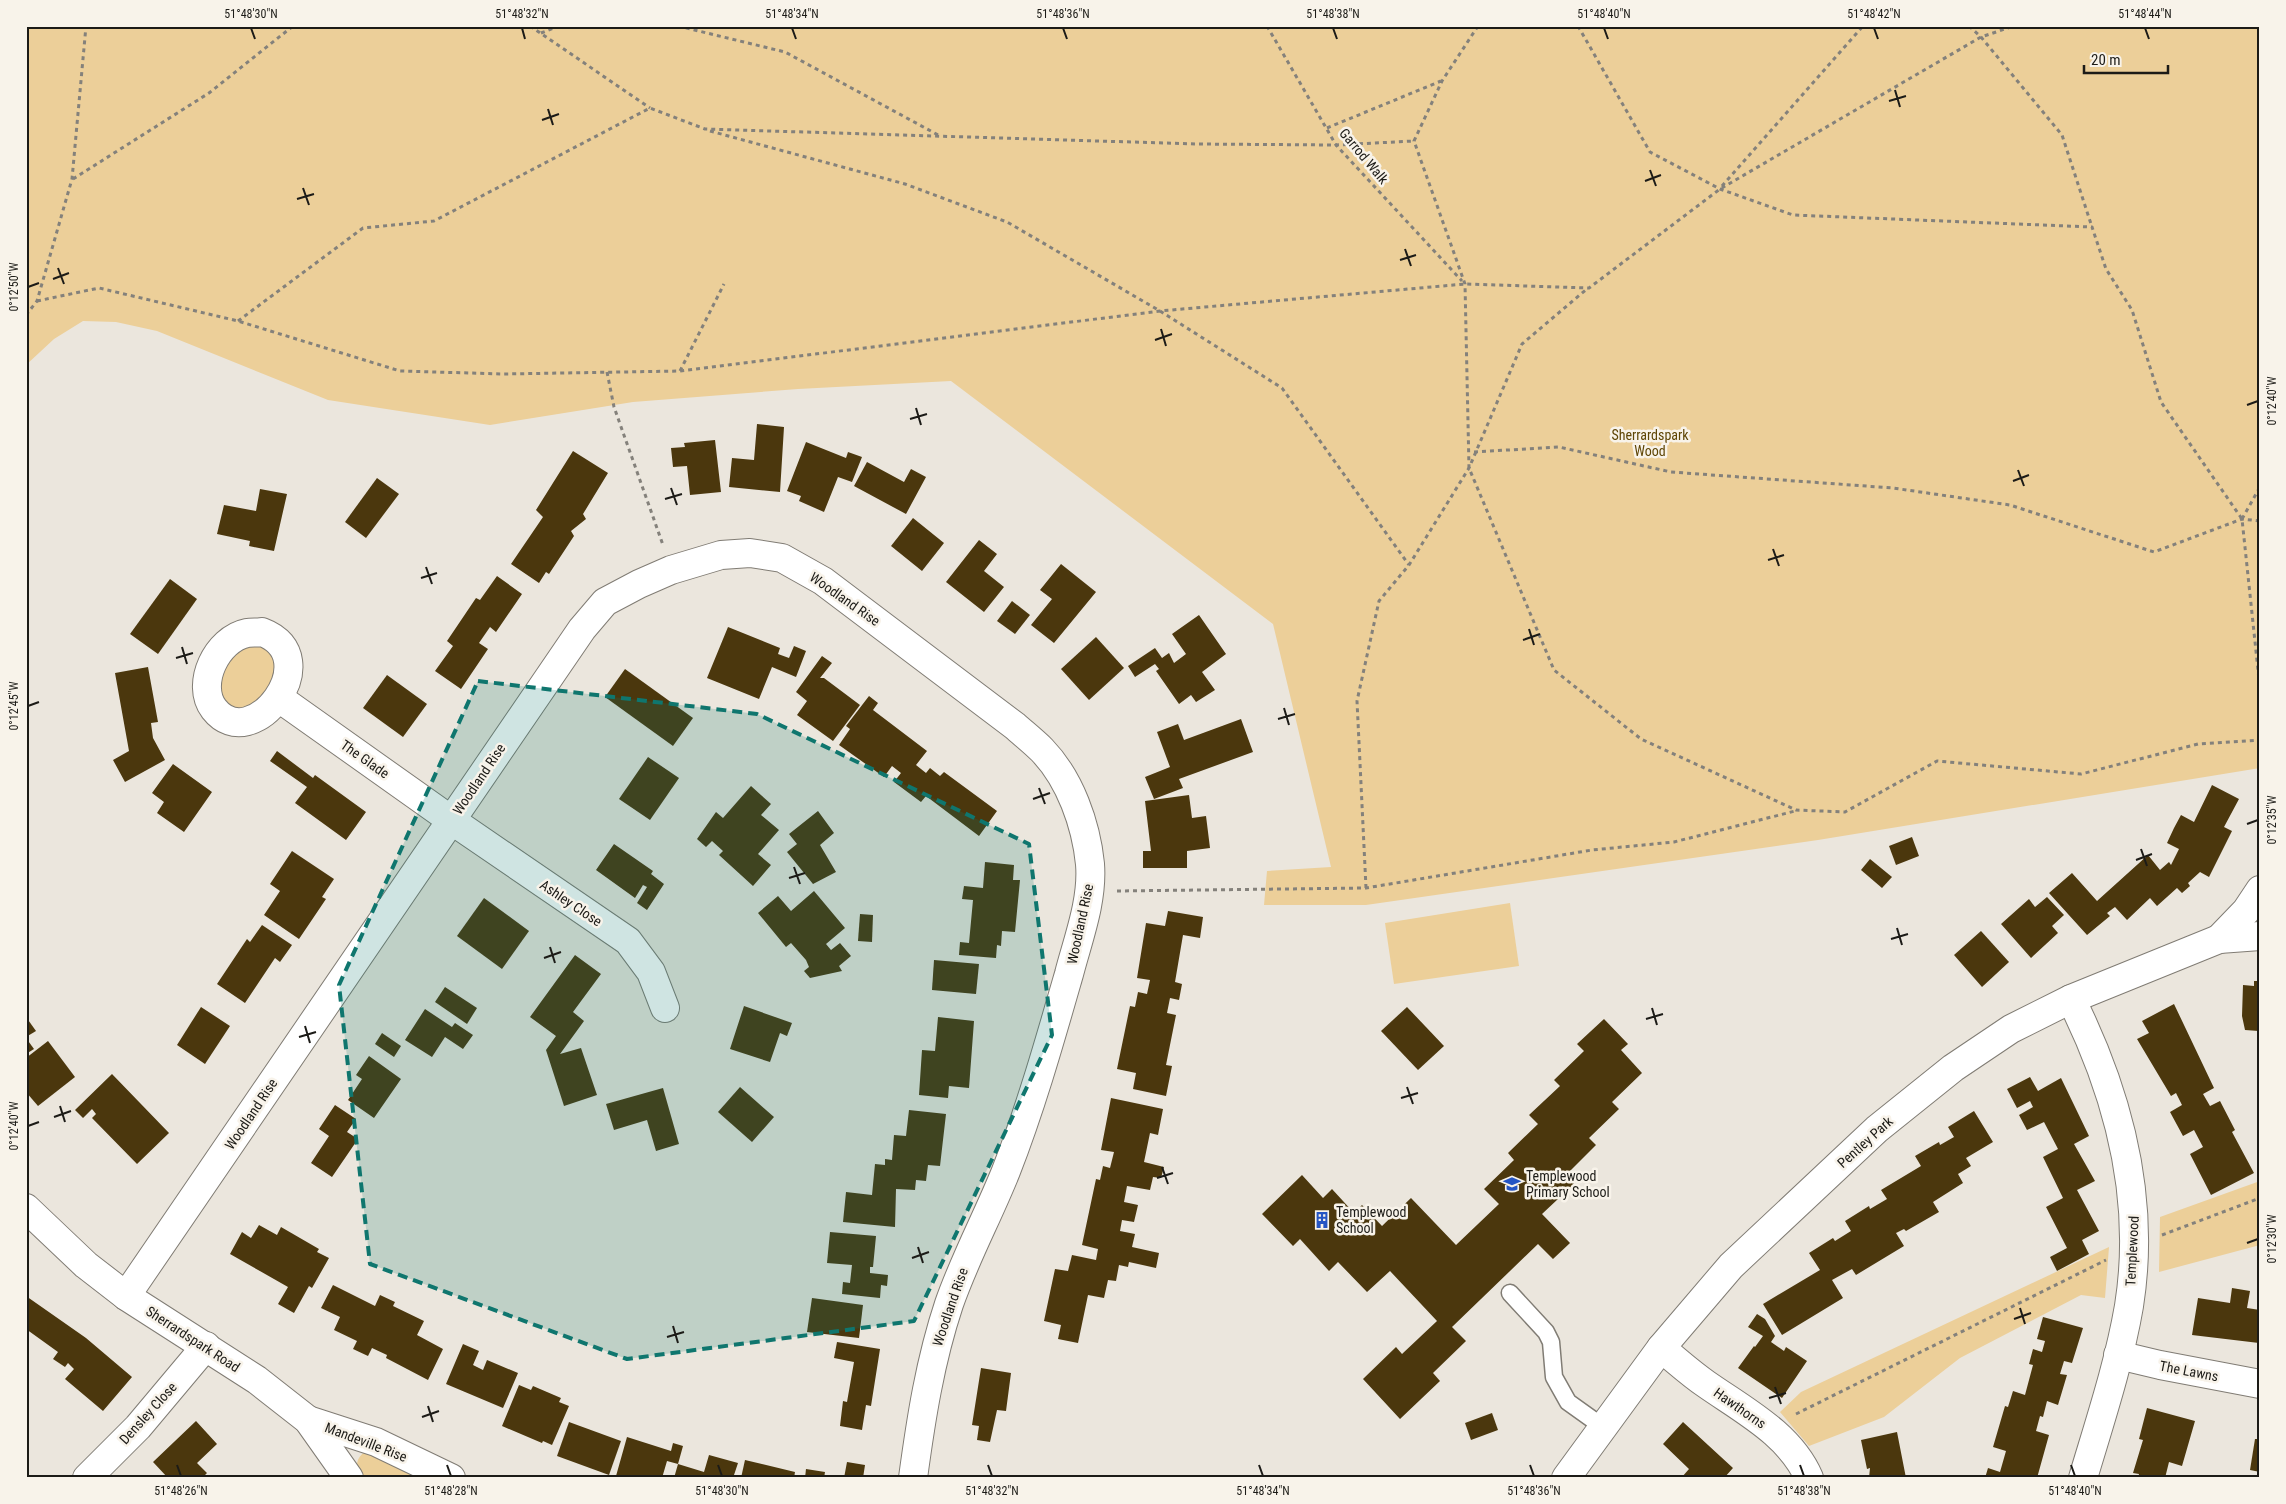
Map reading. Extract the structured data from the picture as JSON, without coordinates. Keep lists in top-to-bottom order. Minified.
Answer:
{"streets":{"street":["Woodland Rise","The Glade","Ashley Close","Pentley Park","Templewood","Sherrardspark Road","The Lawns","Hawthorns","Densley Close","Mandeville Rise"],"path":["Garrod Walk"]},"crossings":[["Woodland Rise","The Glade"],["Woodland Rise","Ashley Close"],["Woodland Rise","Sherrardspark Road"],["The Glade","Ashley Close"],["Pentley Park","Templewood"],["Pentley Park","Hawthorns"],["Templewood","The Lawns"],["Sherrardspark Road","Densley Close"],["Sherrardspark Road","Mandeville Rise"]],"parks":["Sherrardspark Wood"],"places":{"school or university":["Templewood Primary School"],"building":["Templewood School"]},"scale_bar":"20 m","coordinates":["51°48'30\"N","51°48'32\"N","51°48'34\"N","51°48'36\"N","51°48'38\"N","51°48'40\"N","51°48'42\"N","51°48'44\"N","0°12'50\"W","0°12'40\"W","0°12'45\"W","0°12'35\"W","0°12'30\"W","51°48'26\"N","51°48'28\"N"]}
